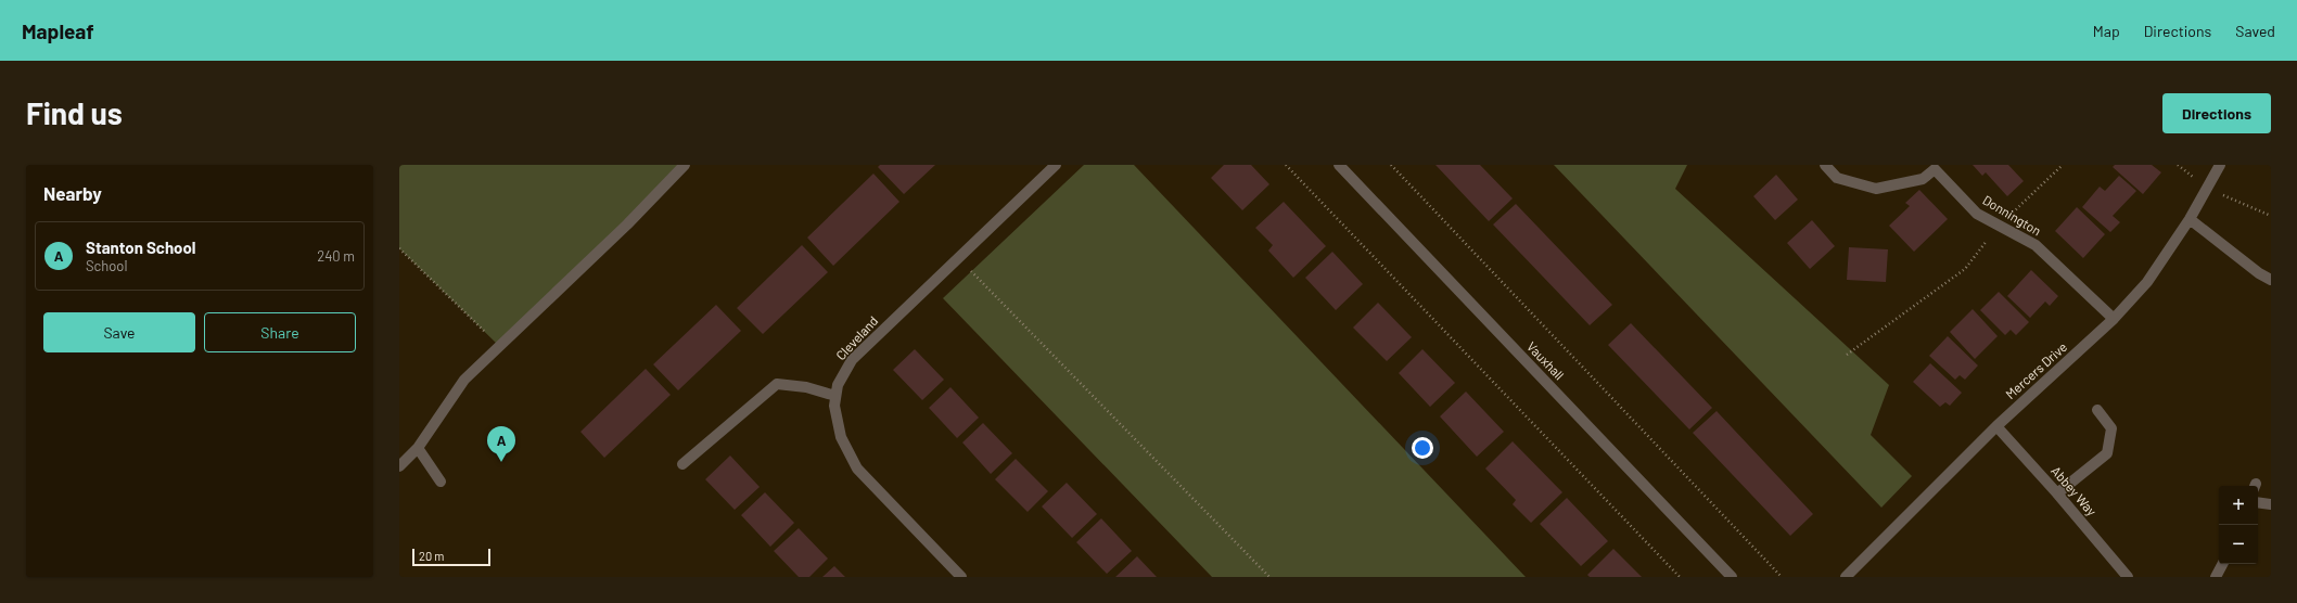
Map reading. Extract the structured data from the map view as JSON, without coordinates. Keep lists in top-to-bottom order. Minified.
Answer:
{"streets":{"street":["Donnington","Cleveland","Vauxhall","Mercers Drive","Abbey Way"]},"crossings":[["Donnington","Mercers Drive"],["Mercers Drive","Abbey Way"]],"scale_bar":"20 m","page":{"header":"Mapleaf","nav":["Map","Directions","Saved"],"buttons":["Directions",["Save","Share"]],"title":"Find us","heading":"Nearby","list":[{"mark":"A","name":"Stanton School","note":"School","value":"240 m"}],"pins":"A","map_buttons":["+","−"],"scale":"20 m"}}
